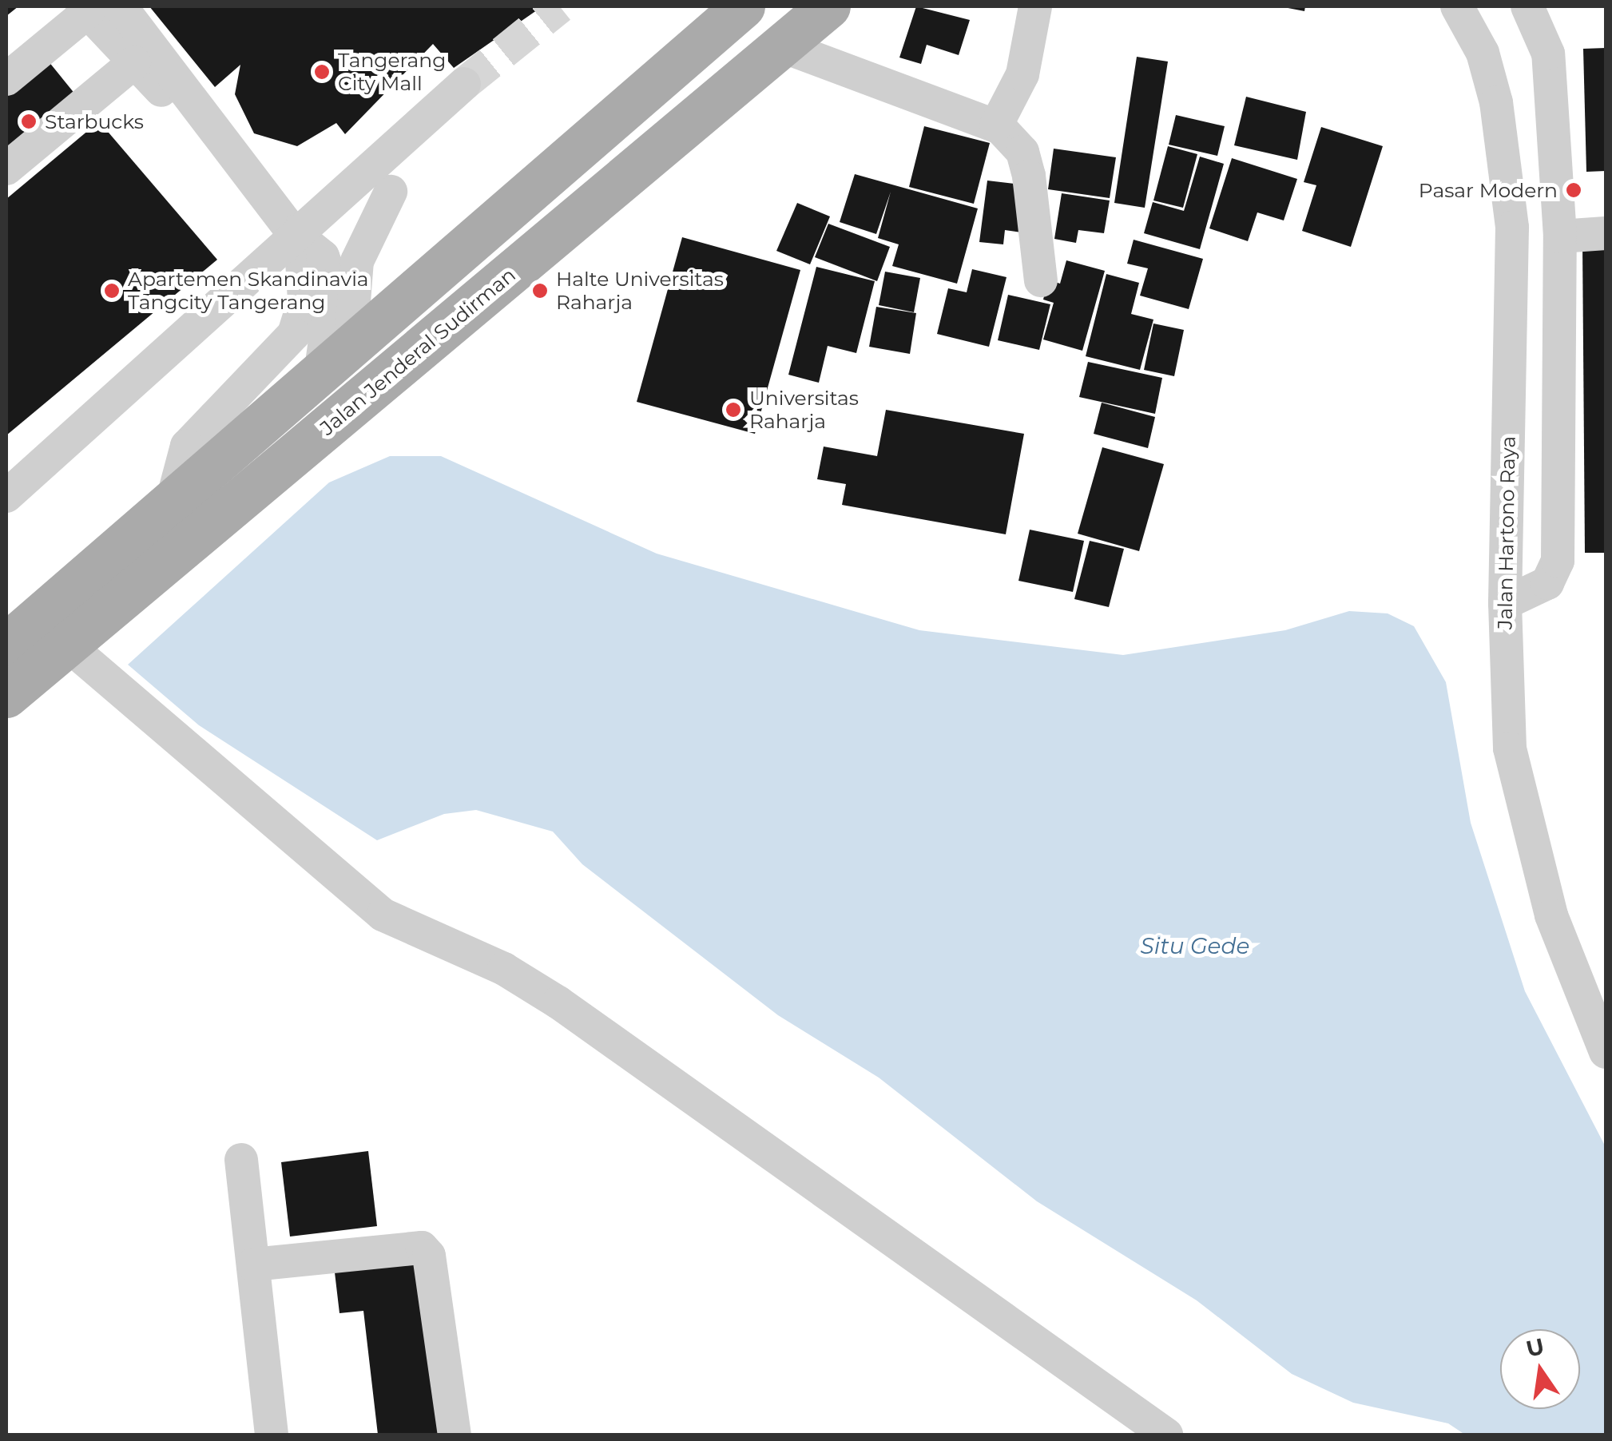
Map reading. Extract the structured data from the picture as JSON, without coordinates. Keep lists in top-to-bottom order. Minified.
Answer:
{"streets":{"main road":["Jalan Jenderal Sudirman"],"street":["Jalan Hartono Raya"]},"water":["Situ Gede"],"places":["Tangerang City Mall","Starbucks","Pasar Modern","Apartemen Skandinavia Tangcity Tangerang","Halte Universitas Raharja","Universitas Raharja"],"north":"top"}
